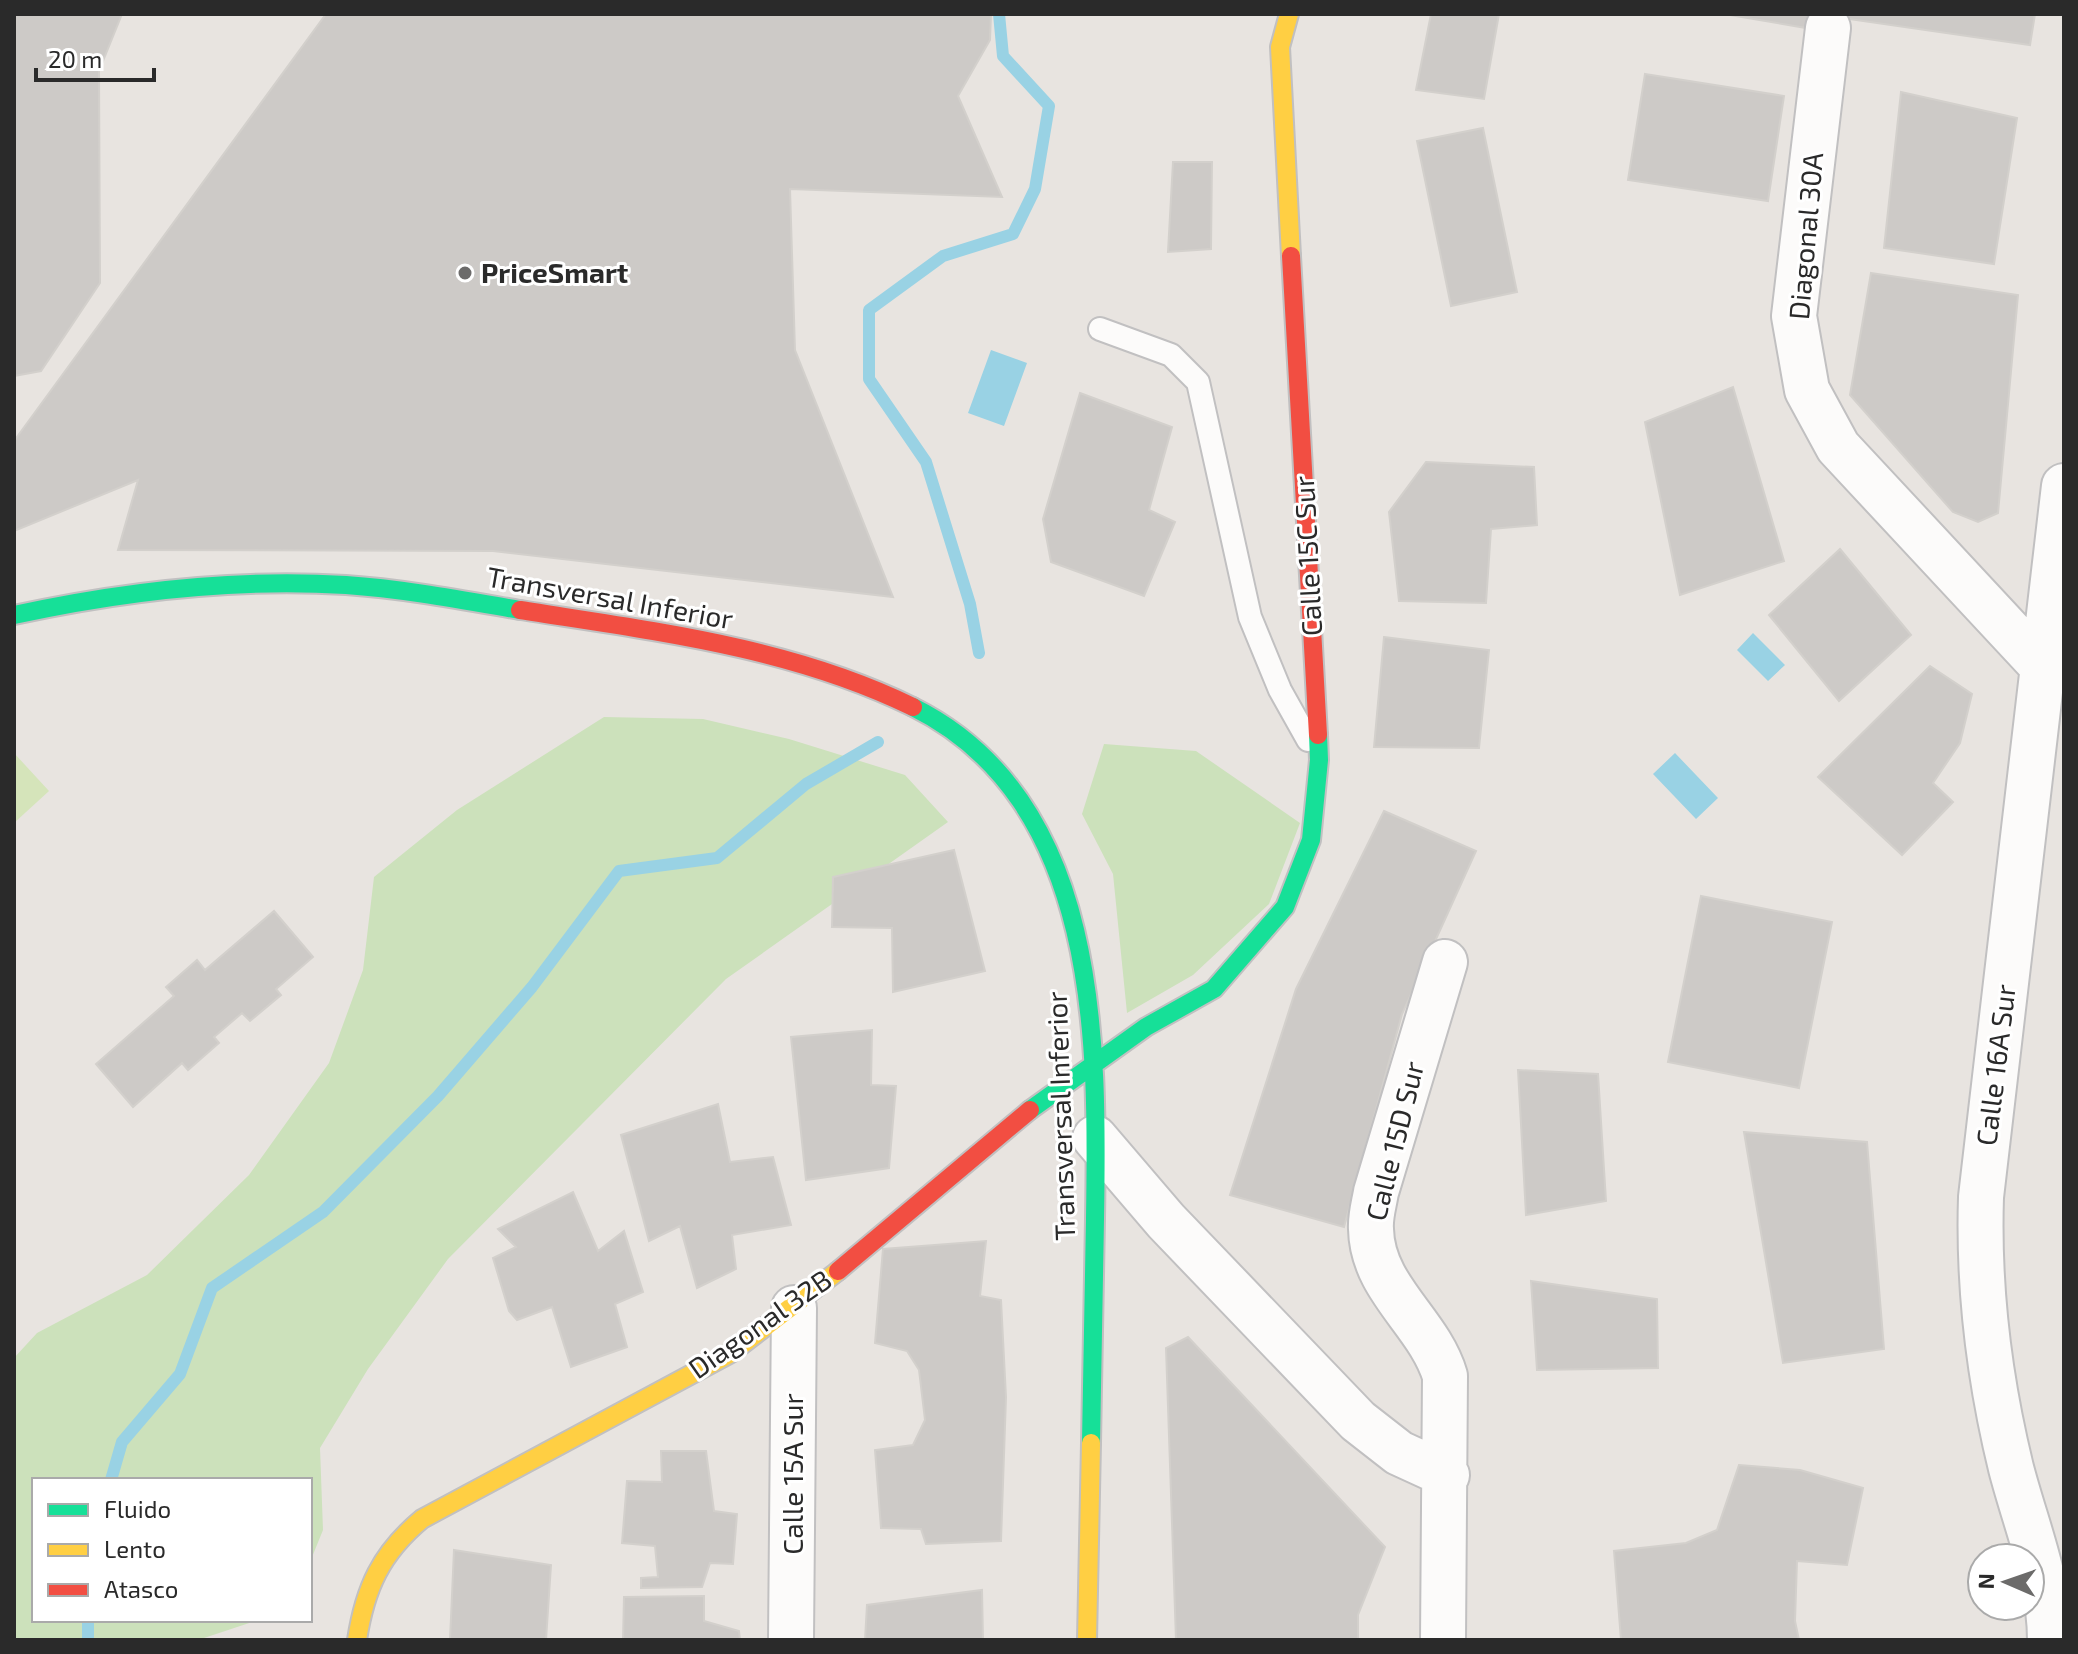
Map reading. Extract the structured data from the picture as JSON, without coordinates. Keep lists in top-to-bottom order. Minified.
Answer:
{"streets":{"street":["Diagonal 30A","Calle 15C Sur","Transversal Inferior","Calle 16A Sur","Calle 15D Sur","Diagonal 32B","Calle 15A Sur"]},"crossings":[["Diagonal 30A","Calle 16A Sur"],["Calle 15C Sur","Transversal Inferior"],["Calle 15C Sur","Diagonal 32B"],["Transversal Inferior","Diagonal 32B"],["Diagonal 32B","Calle 15A Sur"]],"places":["PriceSmart"],"legend":["Fluido","Lento","Atasco"],"scale_bar":"20 m","north":"left"}
